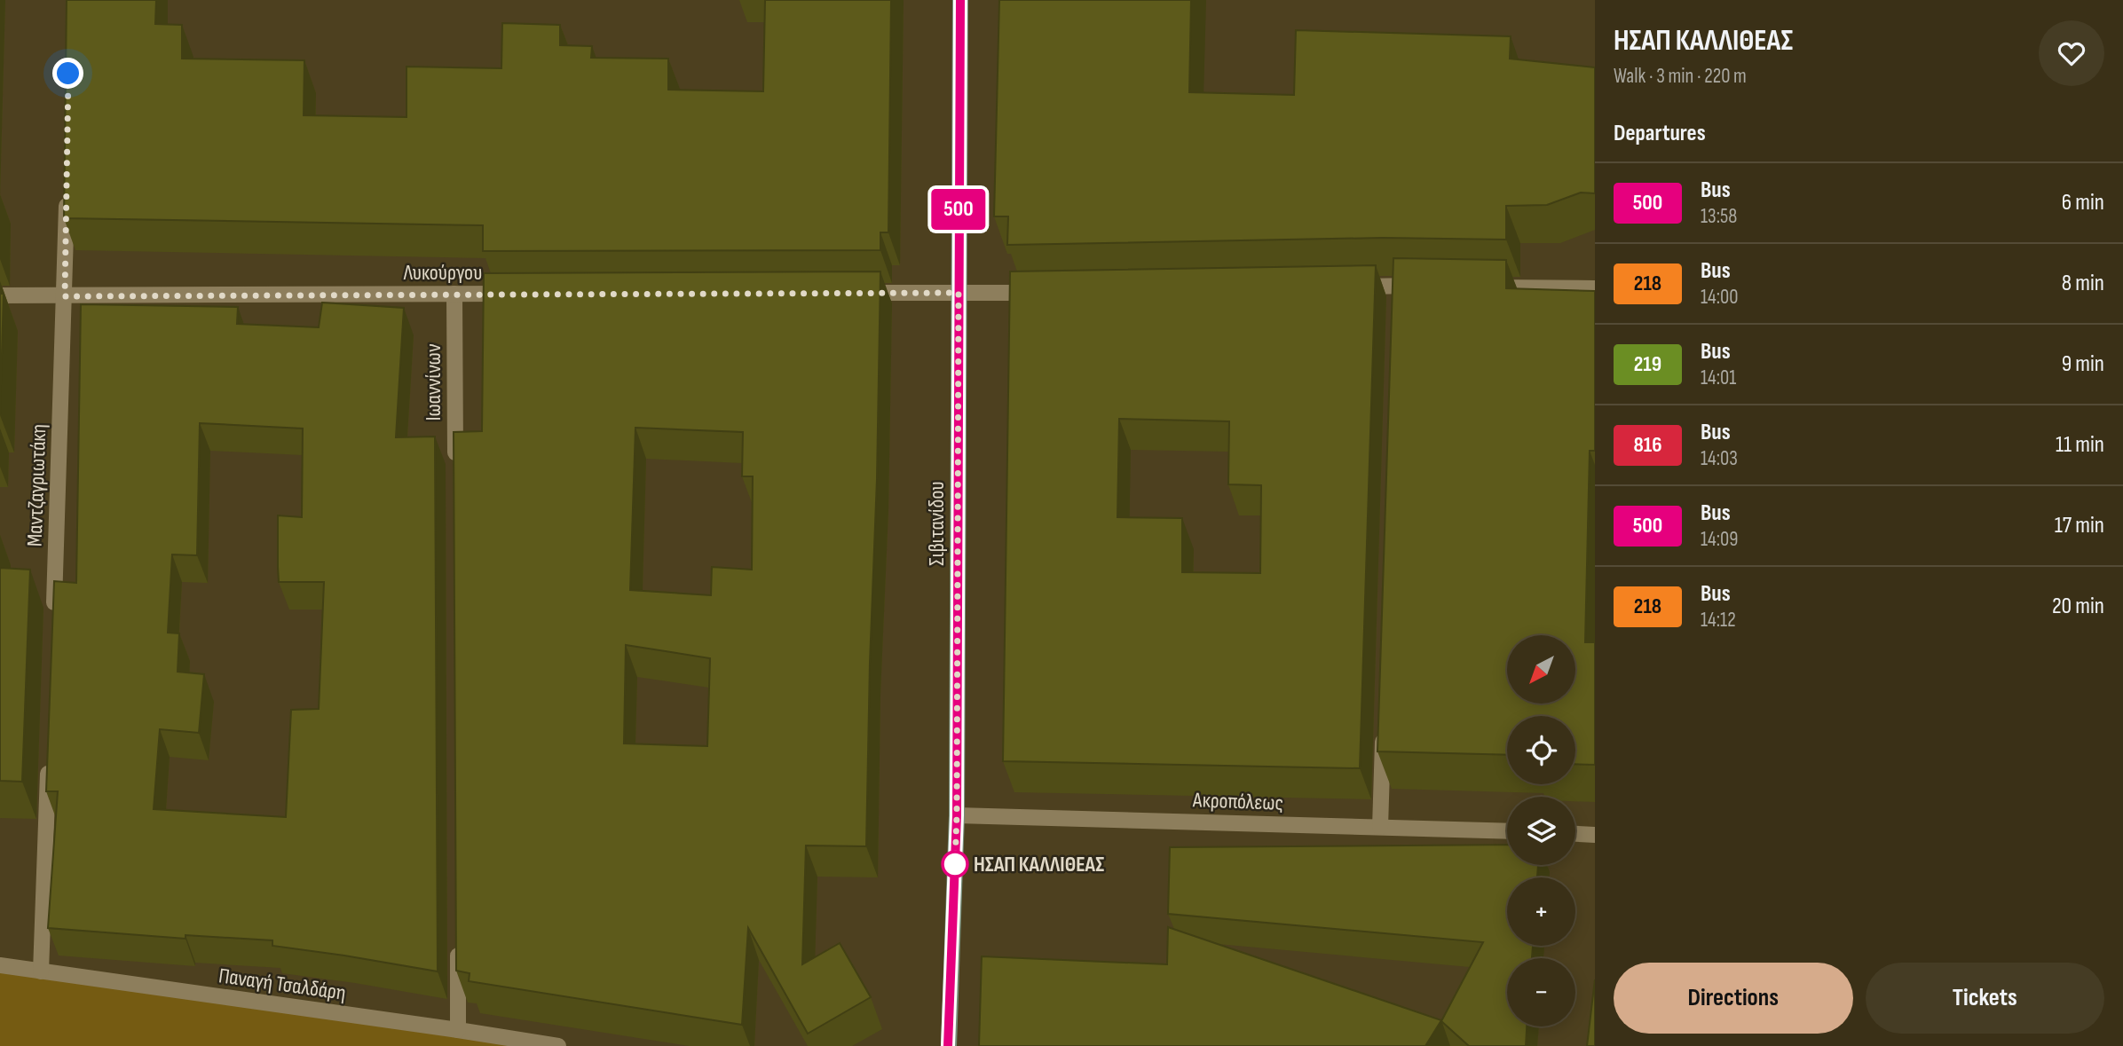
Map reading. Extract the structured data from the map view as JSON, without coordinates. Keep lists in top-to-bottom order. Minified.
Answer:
{"streets":{"main road":["Σιβιτανίδου"],"street":["Λυκούργου","Ιωαννίνων","Μαντζαγριωτάκη","Ακροπόλεως","Παναγή Τσαλδάρη"]},"crossings":[["Λυκούργου","Ιωαννίνων"],["Λυκούργου","Μαντζαγριωτάκη"],["Σιβιτανίδου","Ακροπόλεως"]],"places":["ΗΣΑΠ ΚΑΛΛΙΘΕΑΣ"],"lines":["bus line 500"],"north":"bottom left","page":{"on_map":"500","heading":[["ΗΣΑΠ ΚΑΛΛΙΘΕΑΣ","Walk · 3 min · 220 m"],"Departures"],"list":[{"mark":"500","name":"Bus","note":"13:58","value":"6 min"},{"mark":"218","name":"Bus","note":"14:00","value":"8 min"},{"mark":"219","name":"Bus","note":"14:01","value":"9 min"},{"mark":"816","name":"Bus","note":"14:03","value":"11 min"},{"mark":"500","name":"Bus","note":"14:09","value":"17 min"},{"mark":"218","name":"Bus","note":"14:12","value":"20 min"}],"map_buttons":["+","−"],"buttons":["Directions","Tickets"]}}
